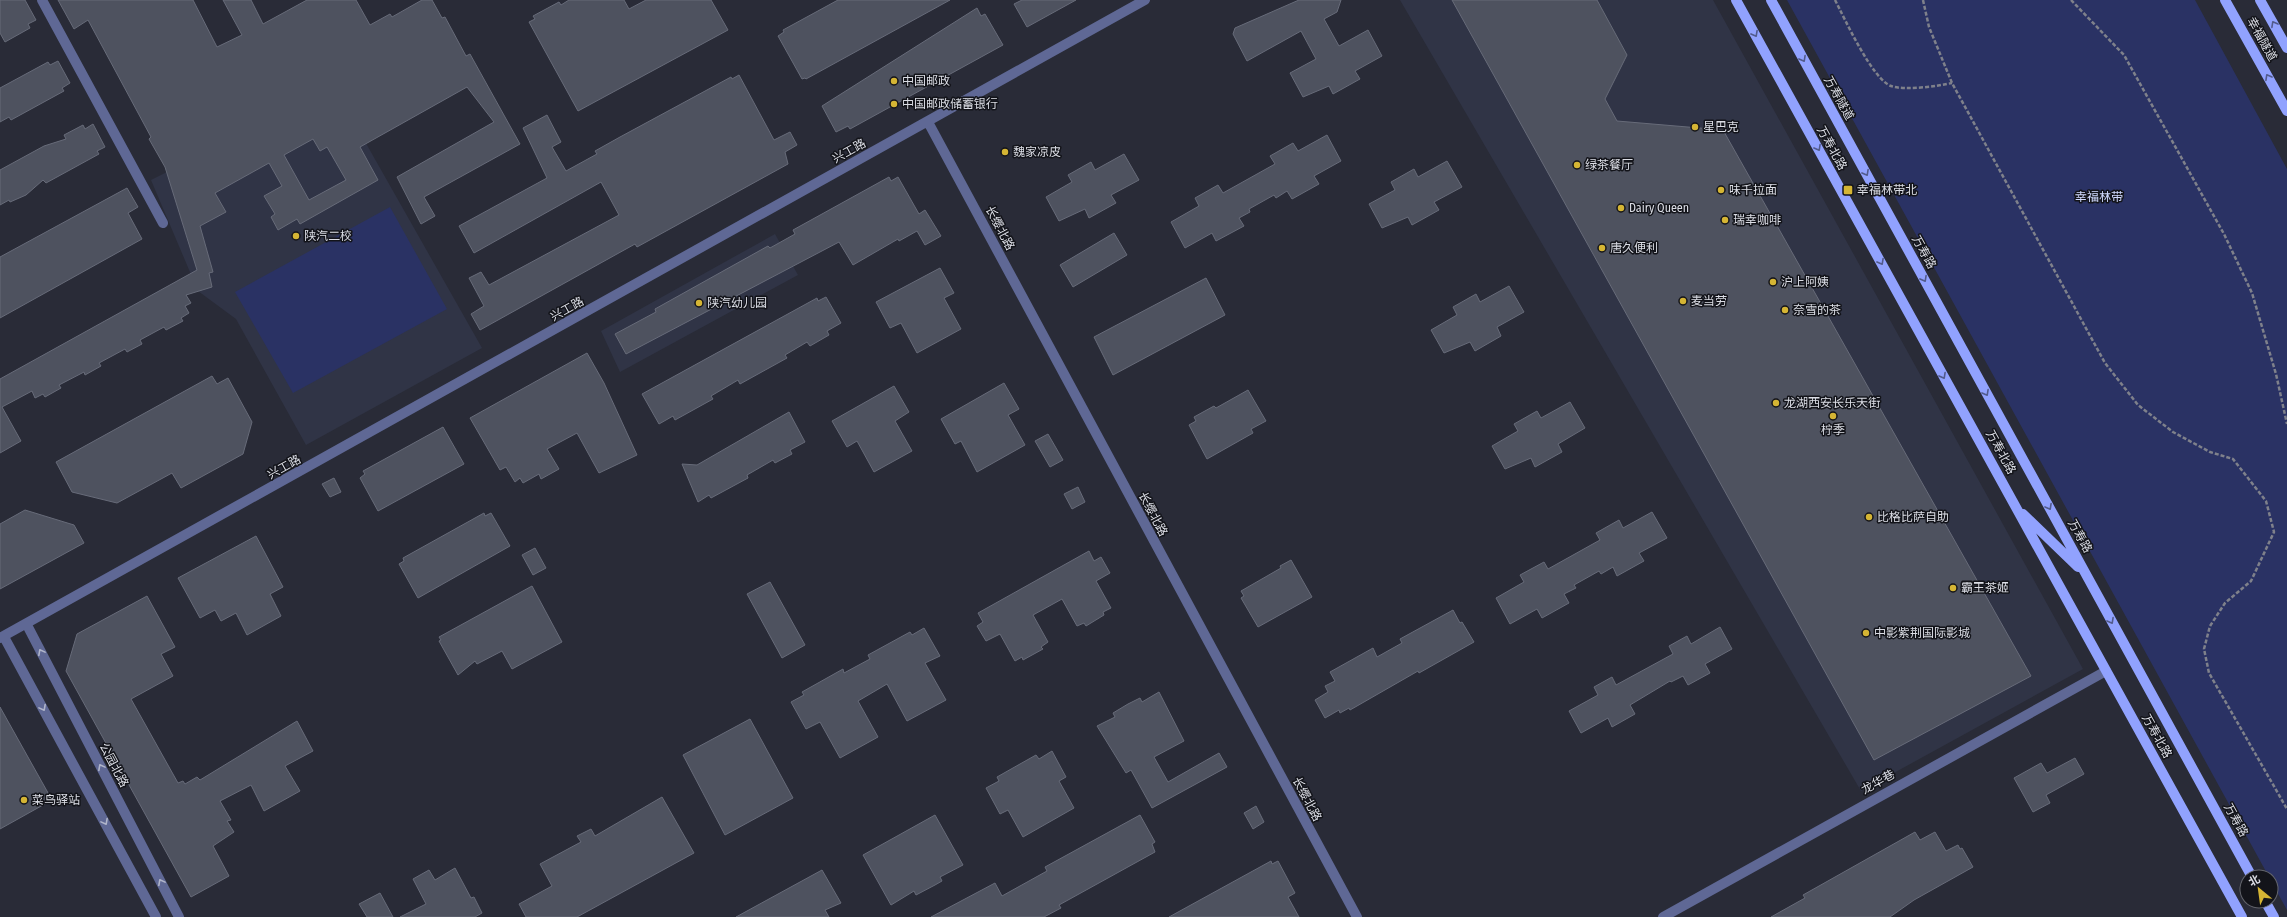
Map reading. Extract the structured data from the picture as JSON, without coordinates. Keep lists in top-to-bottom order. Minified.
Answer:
{"streets":{"main road":["幸福隧道","万寿隧道","万寿北路","万寿路"],"street":["兴工路","长缨北路","公园北路","龙华巷"]},"crossings":[["万寿隧道","万寿路"],["万寿北路","龙华巷"],["兴工路","长缨北路"],["兴工路","公园北路"]],"one_way":["万寿隧道","万寿北路","万寿路"],"parks":["幸福林带"],"places":{"other":["中国邮政","中国邮政储蓄银行","星巴克","魏家凉皮","绿茶餐厅","味千拉面","Dairy Queen","瑞幸咖啡","陕汽二校","唐久便利","沪上阿姨","麦当劳","陕汽幼儿园","奈雪的茶","龙湖西安长乐天街","柠季","比格比萨自助","霸王茶姬","中影紫荆国际影城","菜鸟驿站"],"transit":["幸福林带北"]},"north":"top left"}
